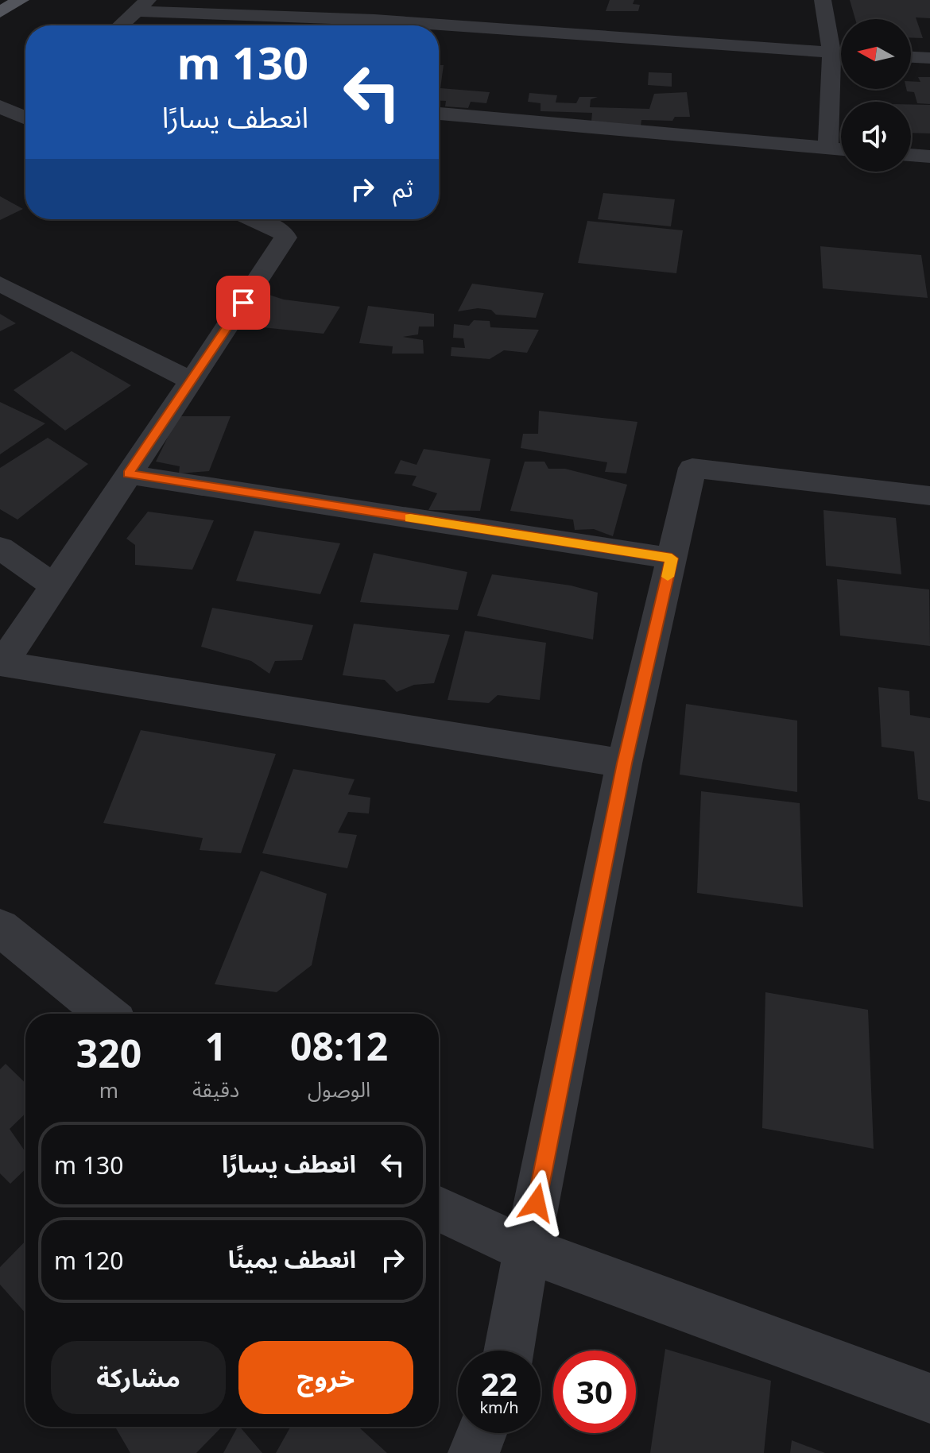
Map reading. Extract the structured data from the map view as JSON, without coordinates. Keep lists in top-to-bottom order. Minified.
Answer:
{"north":"left","page":{"turn":["130 m","انعطف يسارًا"],"then":"ثم","eta":["08:12","الوصول","1","دقيقة","320","m"],"list":[{"name":"انعطف يسارًا","value":"130 m"},{"name":"انعطف يمينًا","value":"120 m"}],"buttons":["خروج","مشاركة"],"speed":"22 km/h","limit":"30"}}
